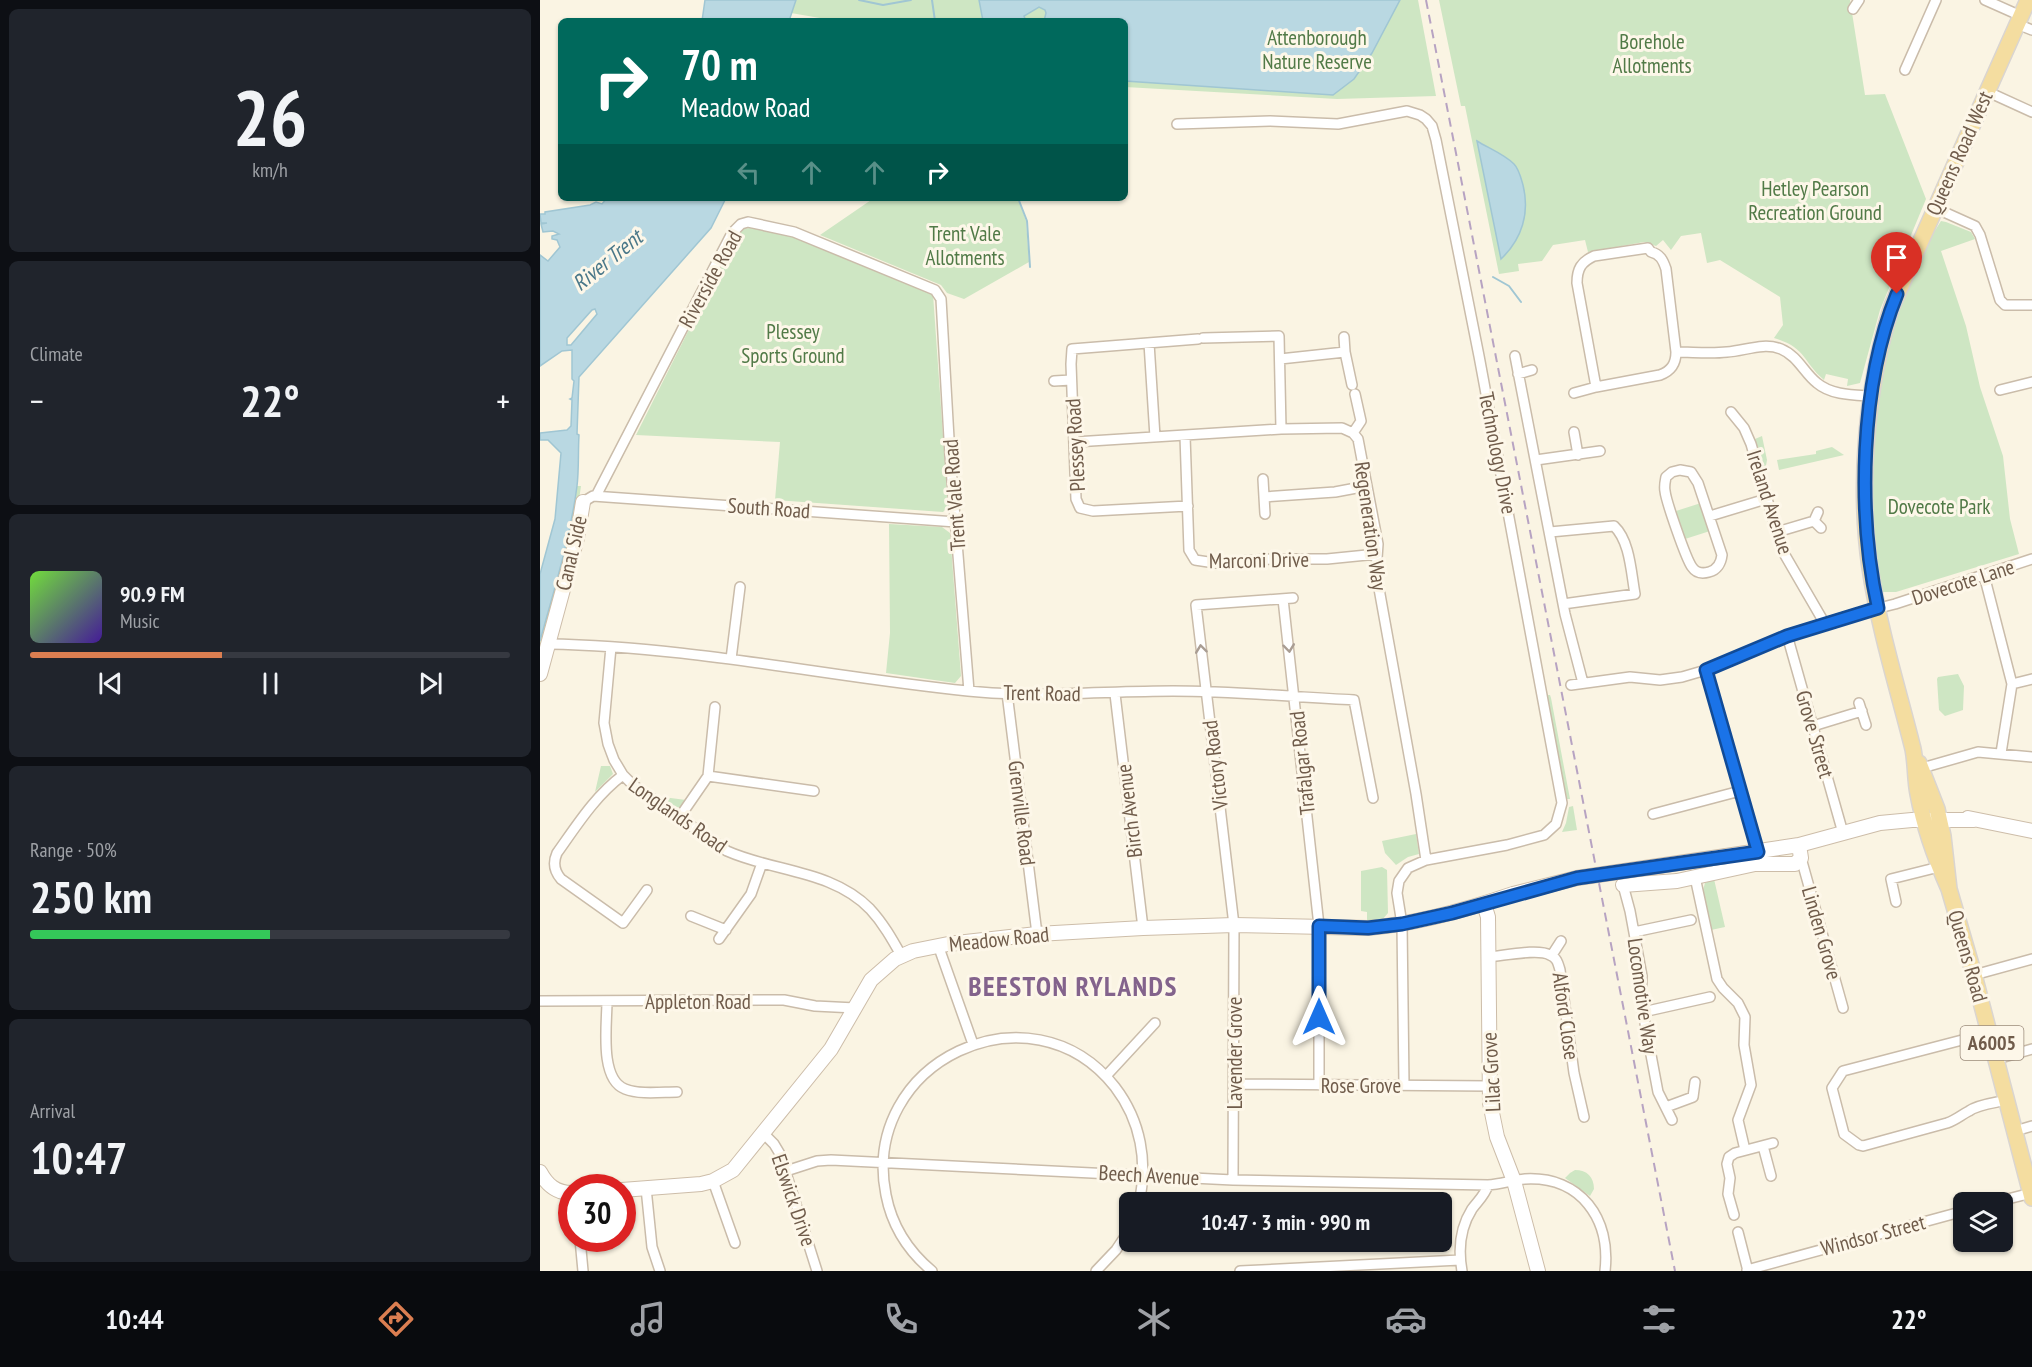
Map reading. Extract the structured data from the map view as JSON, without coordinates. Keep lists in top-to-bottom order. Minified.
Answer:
{"streets":{"main road":["Queens Road West","Queens Road","A6005"],"street":["Riverside Road","Plessey Road","Technology Drive","Trent Vale Road","Ireland Avenue","South Road","Regeneration Way","Canal Side","Marconi Drive","Dovecote Lane","Trent Road","Grove Street","Trafalgar Road","Victory Road","Birch Avenue","Grenville Road","Longlands Road","Linden Grove","Meadow Road","Locomotive Way","Appleton Road","Alford Close","Lavender Grove","Lilac Grove","Rose Grove","Beech Avenue","Elswick Drive","Windsor Street"]},"crossings":[["Queens Road West","Queens Road"],["Riverside Road","Trent Vale Road"],["Riverside Road","South Road"],["Riverside Road","Canal Side"],["Plessey Road","Regeneration Way"],["Plessey Road","Marconi Drive"],["Technology Drive","Regeneration Way"],["Technology Drive","Meadow Road"],["Technology Drive","Rose Grove"],["Trent Vale Road","South Road"],["Trent Vale Road","Trent Road"],["Ireland Avenue","Dovecote Lane"],["South Road","Canal Side"],["Regeneration Way","Marconi Drive"],["Canal Side","Trent Road"],["Dovecote Lane","Grove Street"],["Dovecote Lane","Queens Road"],["Trent Road","Trafalgar Road"],["Trent Road","Victory Road"],["Trent Road","Birch Avenue"],["Trent Road","Grenville Road"],["Trent Road","Longlands Road"],["Trafalgar Road","Victory Road"],["Trafalgar Road","Meadow Road"],["Trafalgar Road","Rose Grove"],["Victory Road","Meadow Road"],["Victory Road","Lavender Grove"],["Birch Avenue","Meadow Road"],["Grenville Road","Meadow Road"],["Longlands Road","Meadow Road"],["Linden Grove","Meadow Road"],["Meadow Road","Appleton Road"],["Meadow Road","Lavender Grove"],["Meadow Road","Lilac Grove"],["Meadow Road","Elswick Drive"],["Alford Close","Lilac Grove"],["Lavender Grove","Rose Grove"],["Lavender Grove","Beech Avenue"],["Lilac Grove","Rose Grove"],["Lilac Grove","Beech Avenue"],["Beech Avenue","Elswick Drive"]],"districts":["BEESTON RYLANDS"],"water":["River Trent"],"parks":["Attenborough Nature Reserve","Borehole Allotments","Hetley Pearson Recreation Ground","Trent Vale Allotments","Plessey Sports Ground","Dovecote Park"],"page":{"tile":[["26","km/h"],"Climate",["Range · 50%","250 km"],["Arrival","10:47"]],"turn":["70 m","Meadow Road"],"heat":["−","22°","+"],"song":["90.9 FM","Music"],"limit":"30","trip":"10:47 · 3 min · 990 m","tabs":["10:44","22°"]}}
